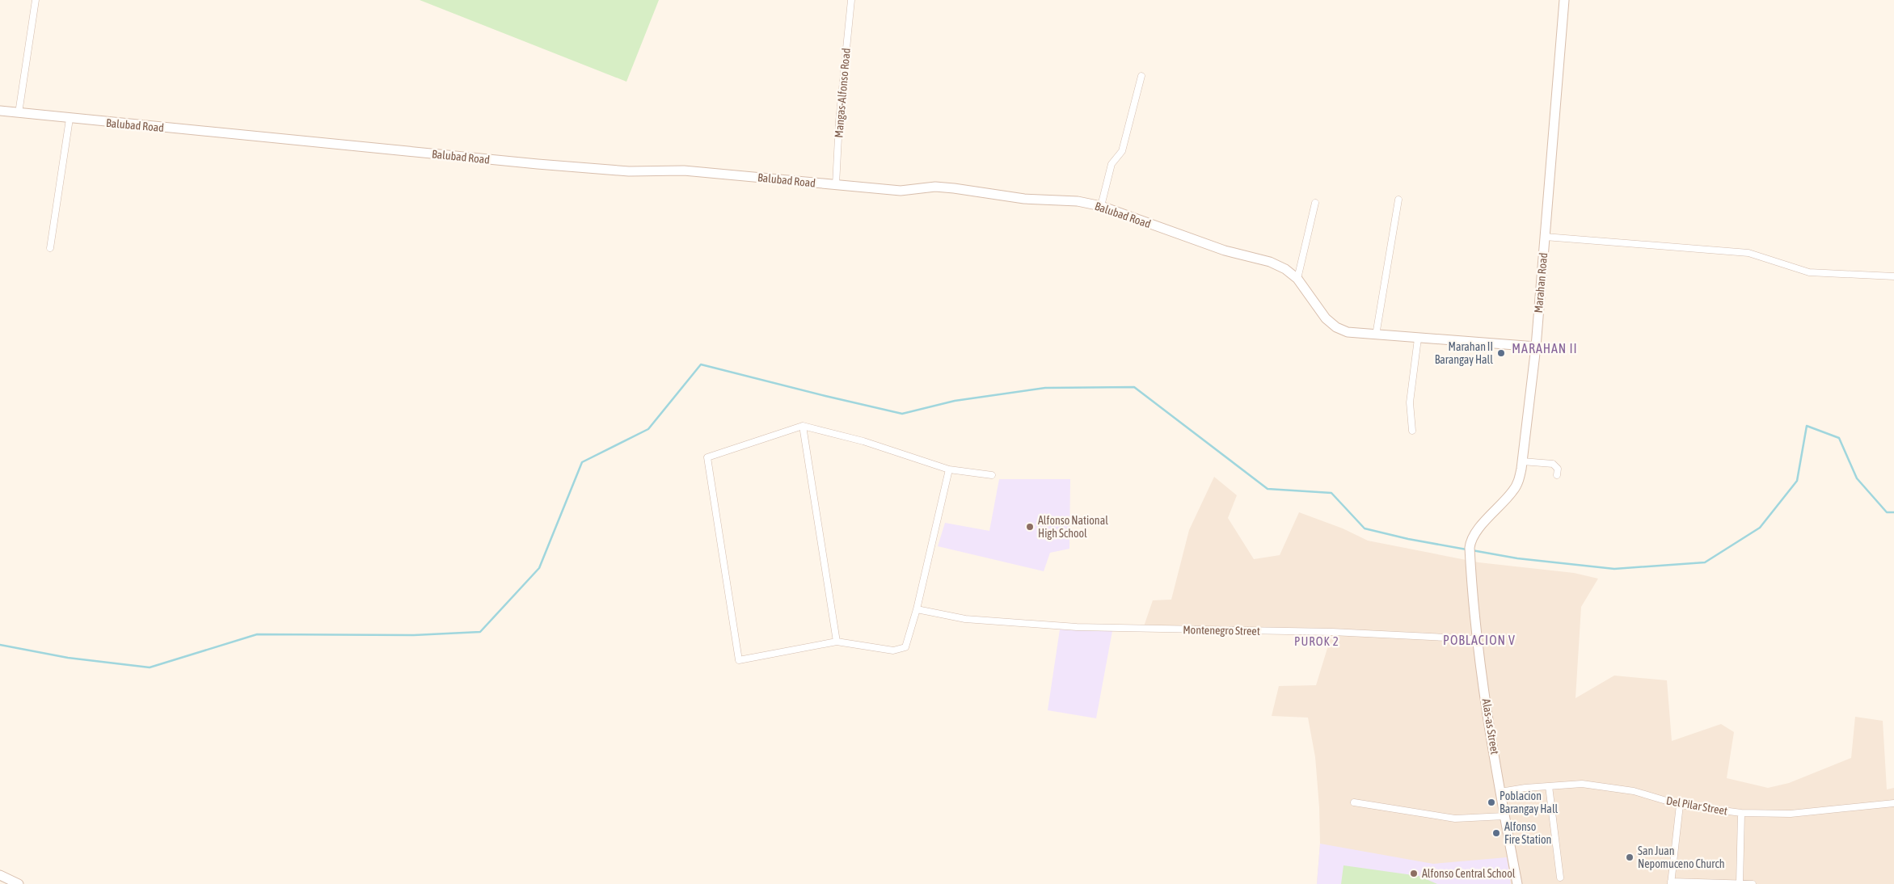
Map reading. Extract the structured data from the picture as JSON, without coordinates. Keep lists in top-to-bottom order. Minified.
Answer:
{"streets":{"street":["Mangas-Alfonso Road","Balubad Road","Marahan Road","Montenegro Street","Alas-as Street","Del Pilar Street"]},"crossings":[["Mangas-Alfonso Road","Balubad Road"],["Balubad Road","Marahan Road"],["Marahan Road","Alas-as Street"],["Montenegro Street","Alas-as Street"],["Alas-as Street","Del Pilar Street"]],"districts":["MARAHAN II","POBLACION V","PUROK 2"],"places":["Marahan II Barangay Hall","Alfonso National High School","Poblacion Barangay Hall","Alfonso Fire Station","San Juan Nepomuceno Church","Alfonso Central School"]}
